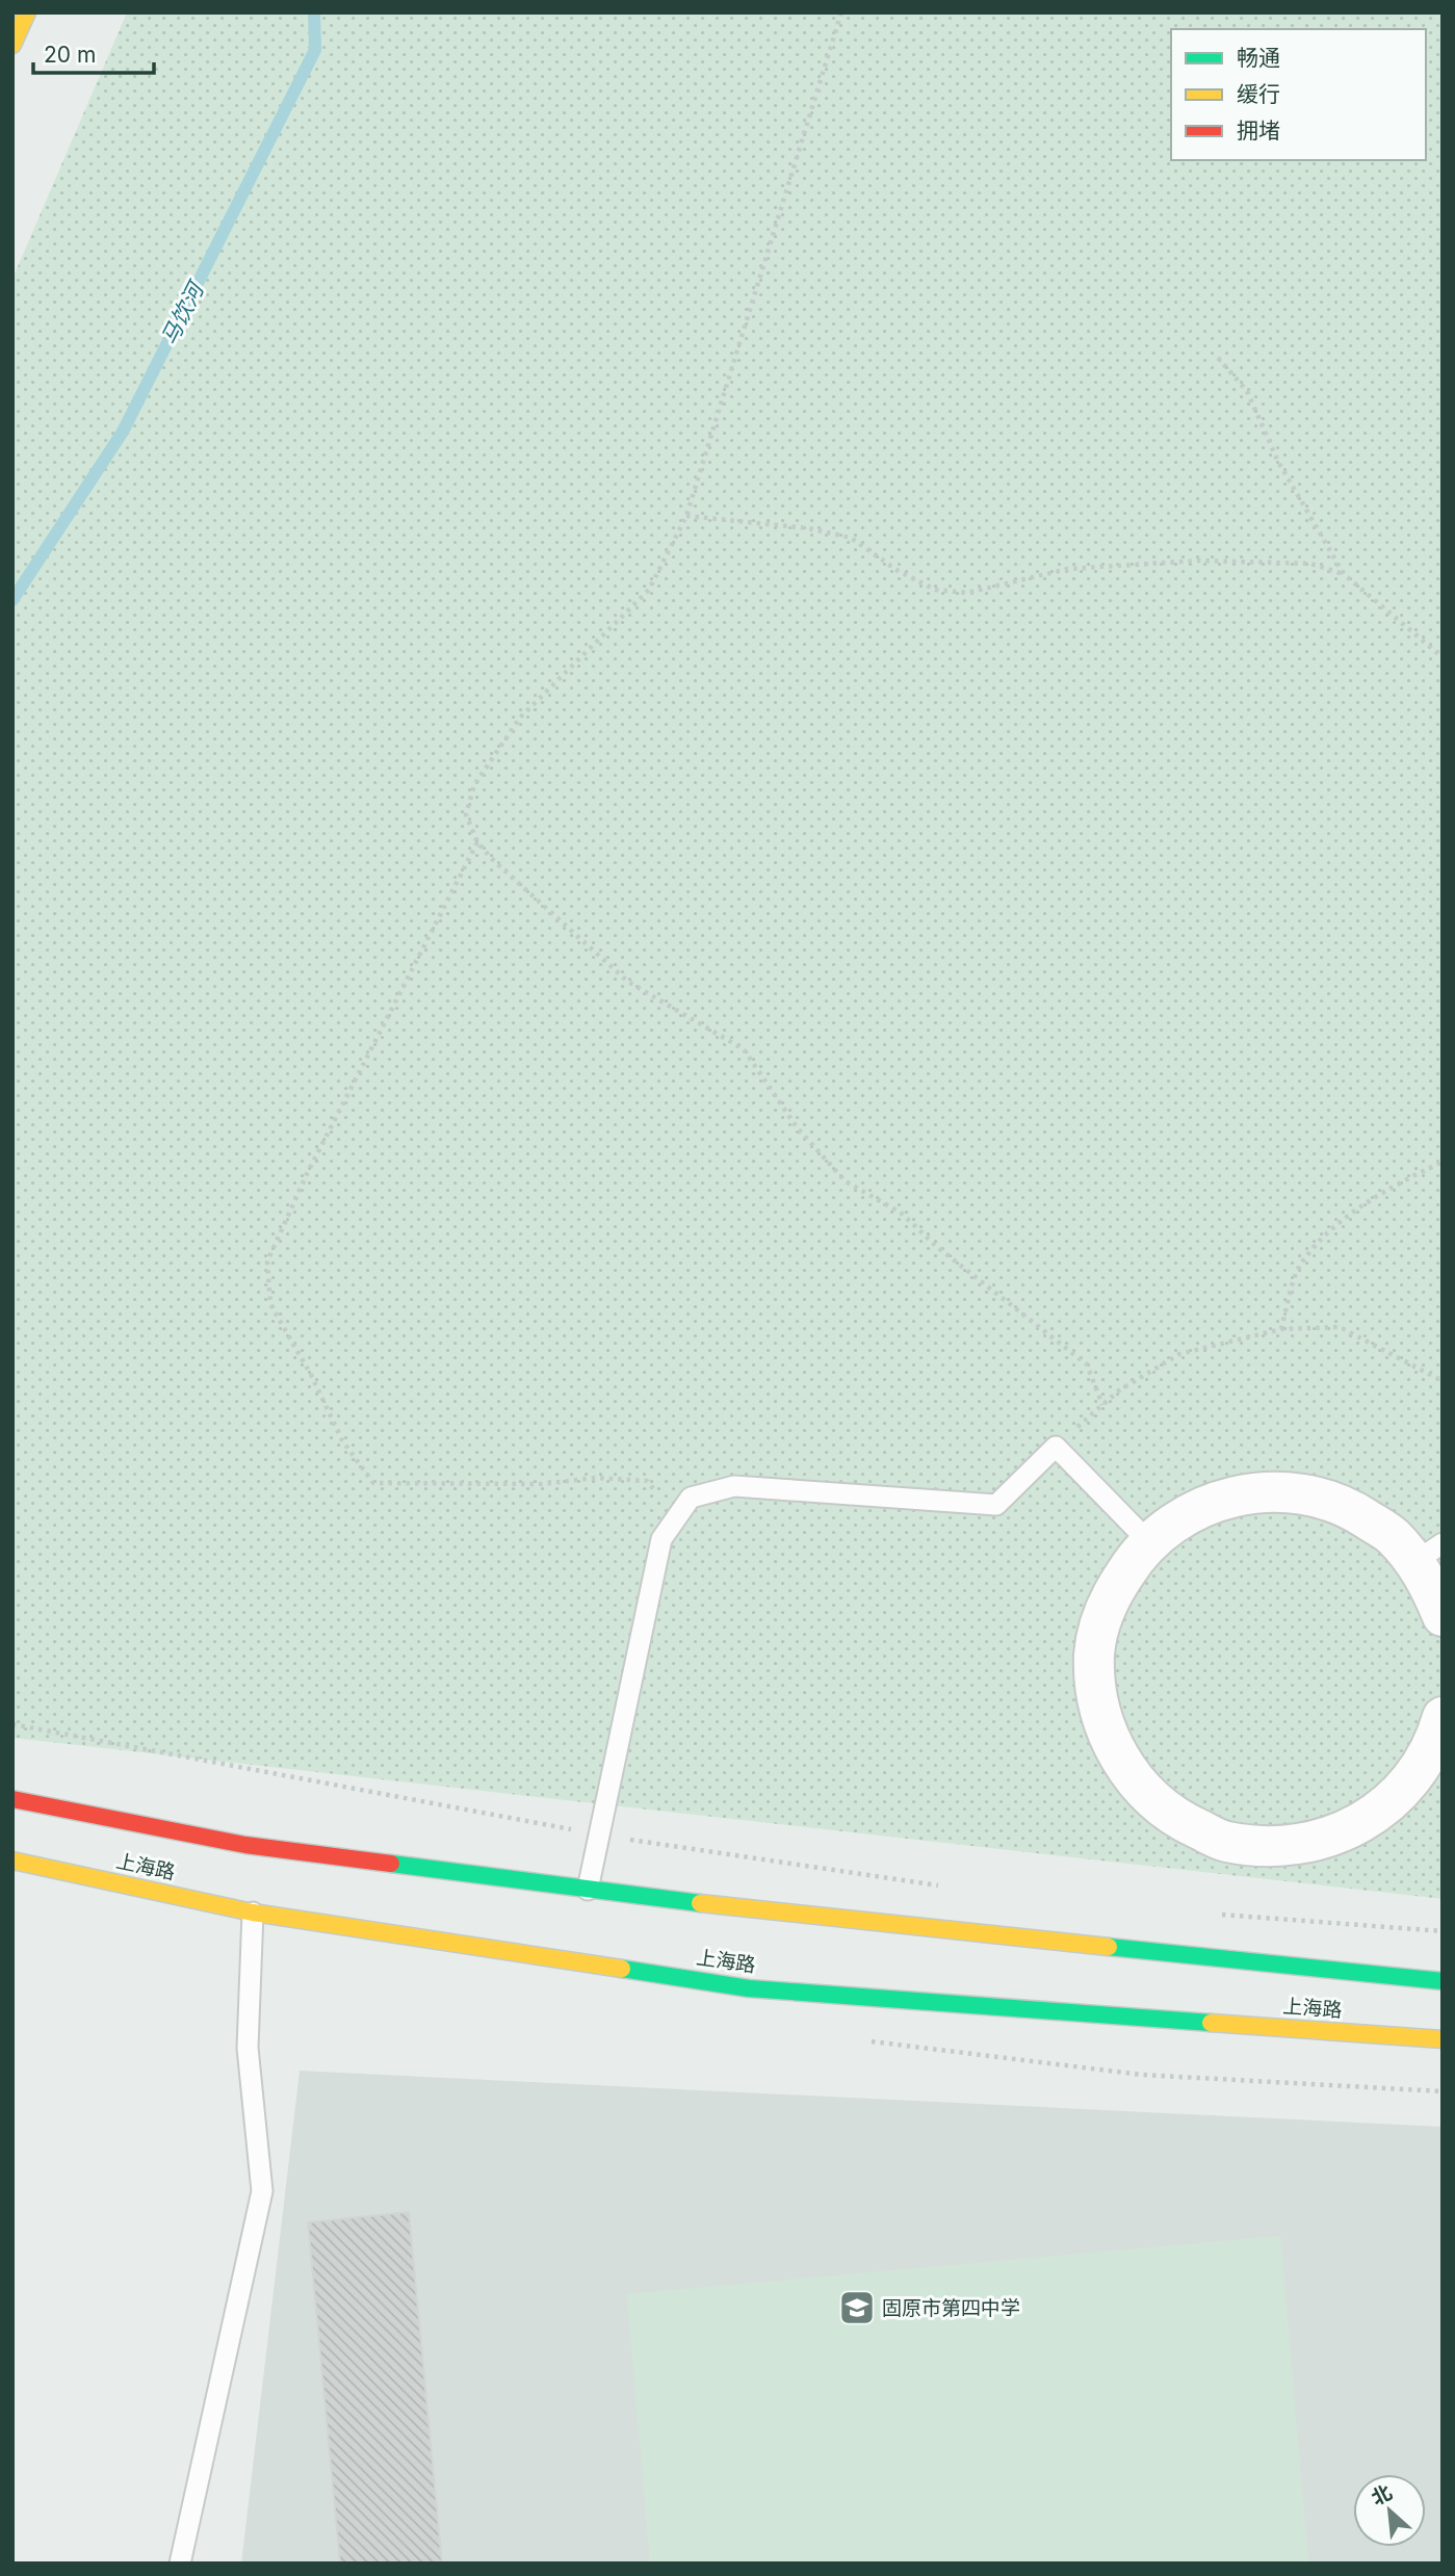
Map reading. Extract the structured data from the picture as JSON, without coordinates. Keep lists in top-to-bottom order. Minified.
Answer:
{"streets":{"main road":["上海路"]},"water":["马饮河"],"places":{"school or university":["固原市第四中学"]},"legend":["畅通","缓行","拥堵"],"scale_bar":"20 m","north":"top left"}
